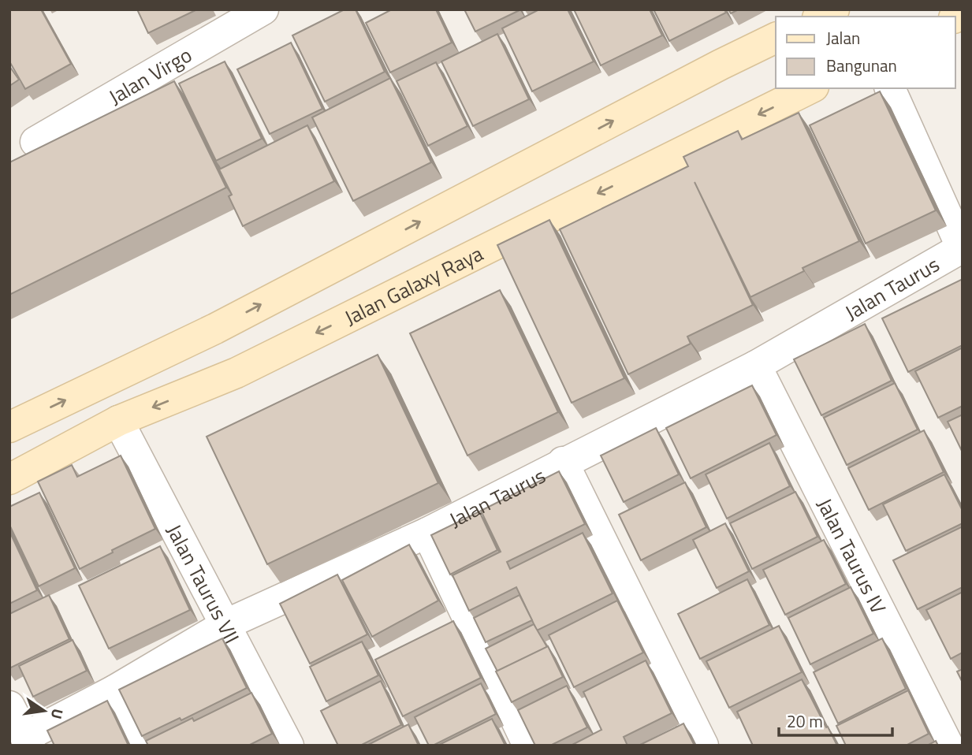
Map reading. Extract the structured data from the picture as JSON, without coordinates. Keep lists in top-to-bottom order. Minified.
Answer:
{"streets":{"street":["Jalan Virgo","Jalan Galaxy Raya","Jalan Taurus","Jalan Taurus IV","Jalan Taurus VII"]},"crossings":[["Jalan Galaxy Raya","Jalan Taurus VII"],["Jalan Taurus","Jalan Taurus IV"],["Jalan Taurus","Jalan Taurus VII"]],"legend":["Jalan","Bangunan"],"scale_bar":"20 m","north":"right"}
